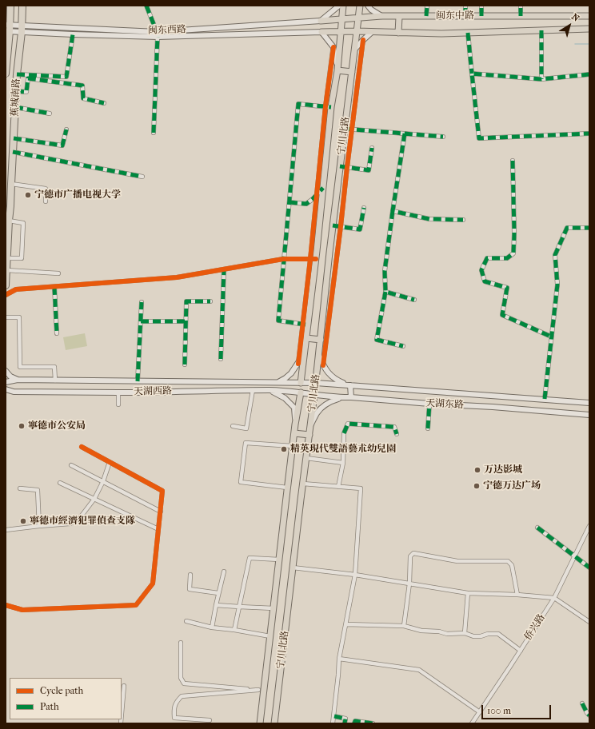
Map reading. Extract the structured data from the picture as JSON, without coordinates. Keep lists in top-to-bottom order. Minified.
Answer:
{"streets":{"highway":["蕉城南路"],"main road":["闽东中路","闽东西路","宁川北路","天湖西路","天湖东路"],"street":["侨兴路"]},"crossings":[["闽东中路","闽东西路"],["闽东中路","宁川北路"],["闽东西路","蕉城南路"],["宁川北路","天湖西路"],["宁川北路","天湖东路"],["天湖西路","天湖东路"]],"places":["宁德市广播电视大学","寧德市公安局","精英現代雙語藝朮幼兒園","万达影城","宁德万达广场","寧德市經濟犯罪偵查支隊"],"legend":["Cycle path","Path"],"scale_bar":"100 m","north":"top right"}
